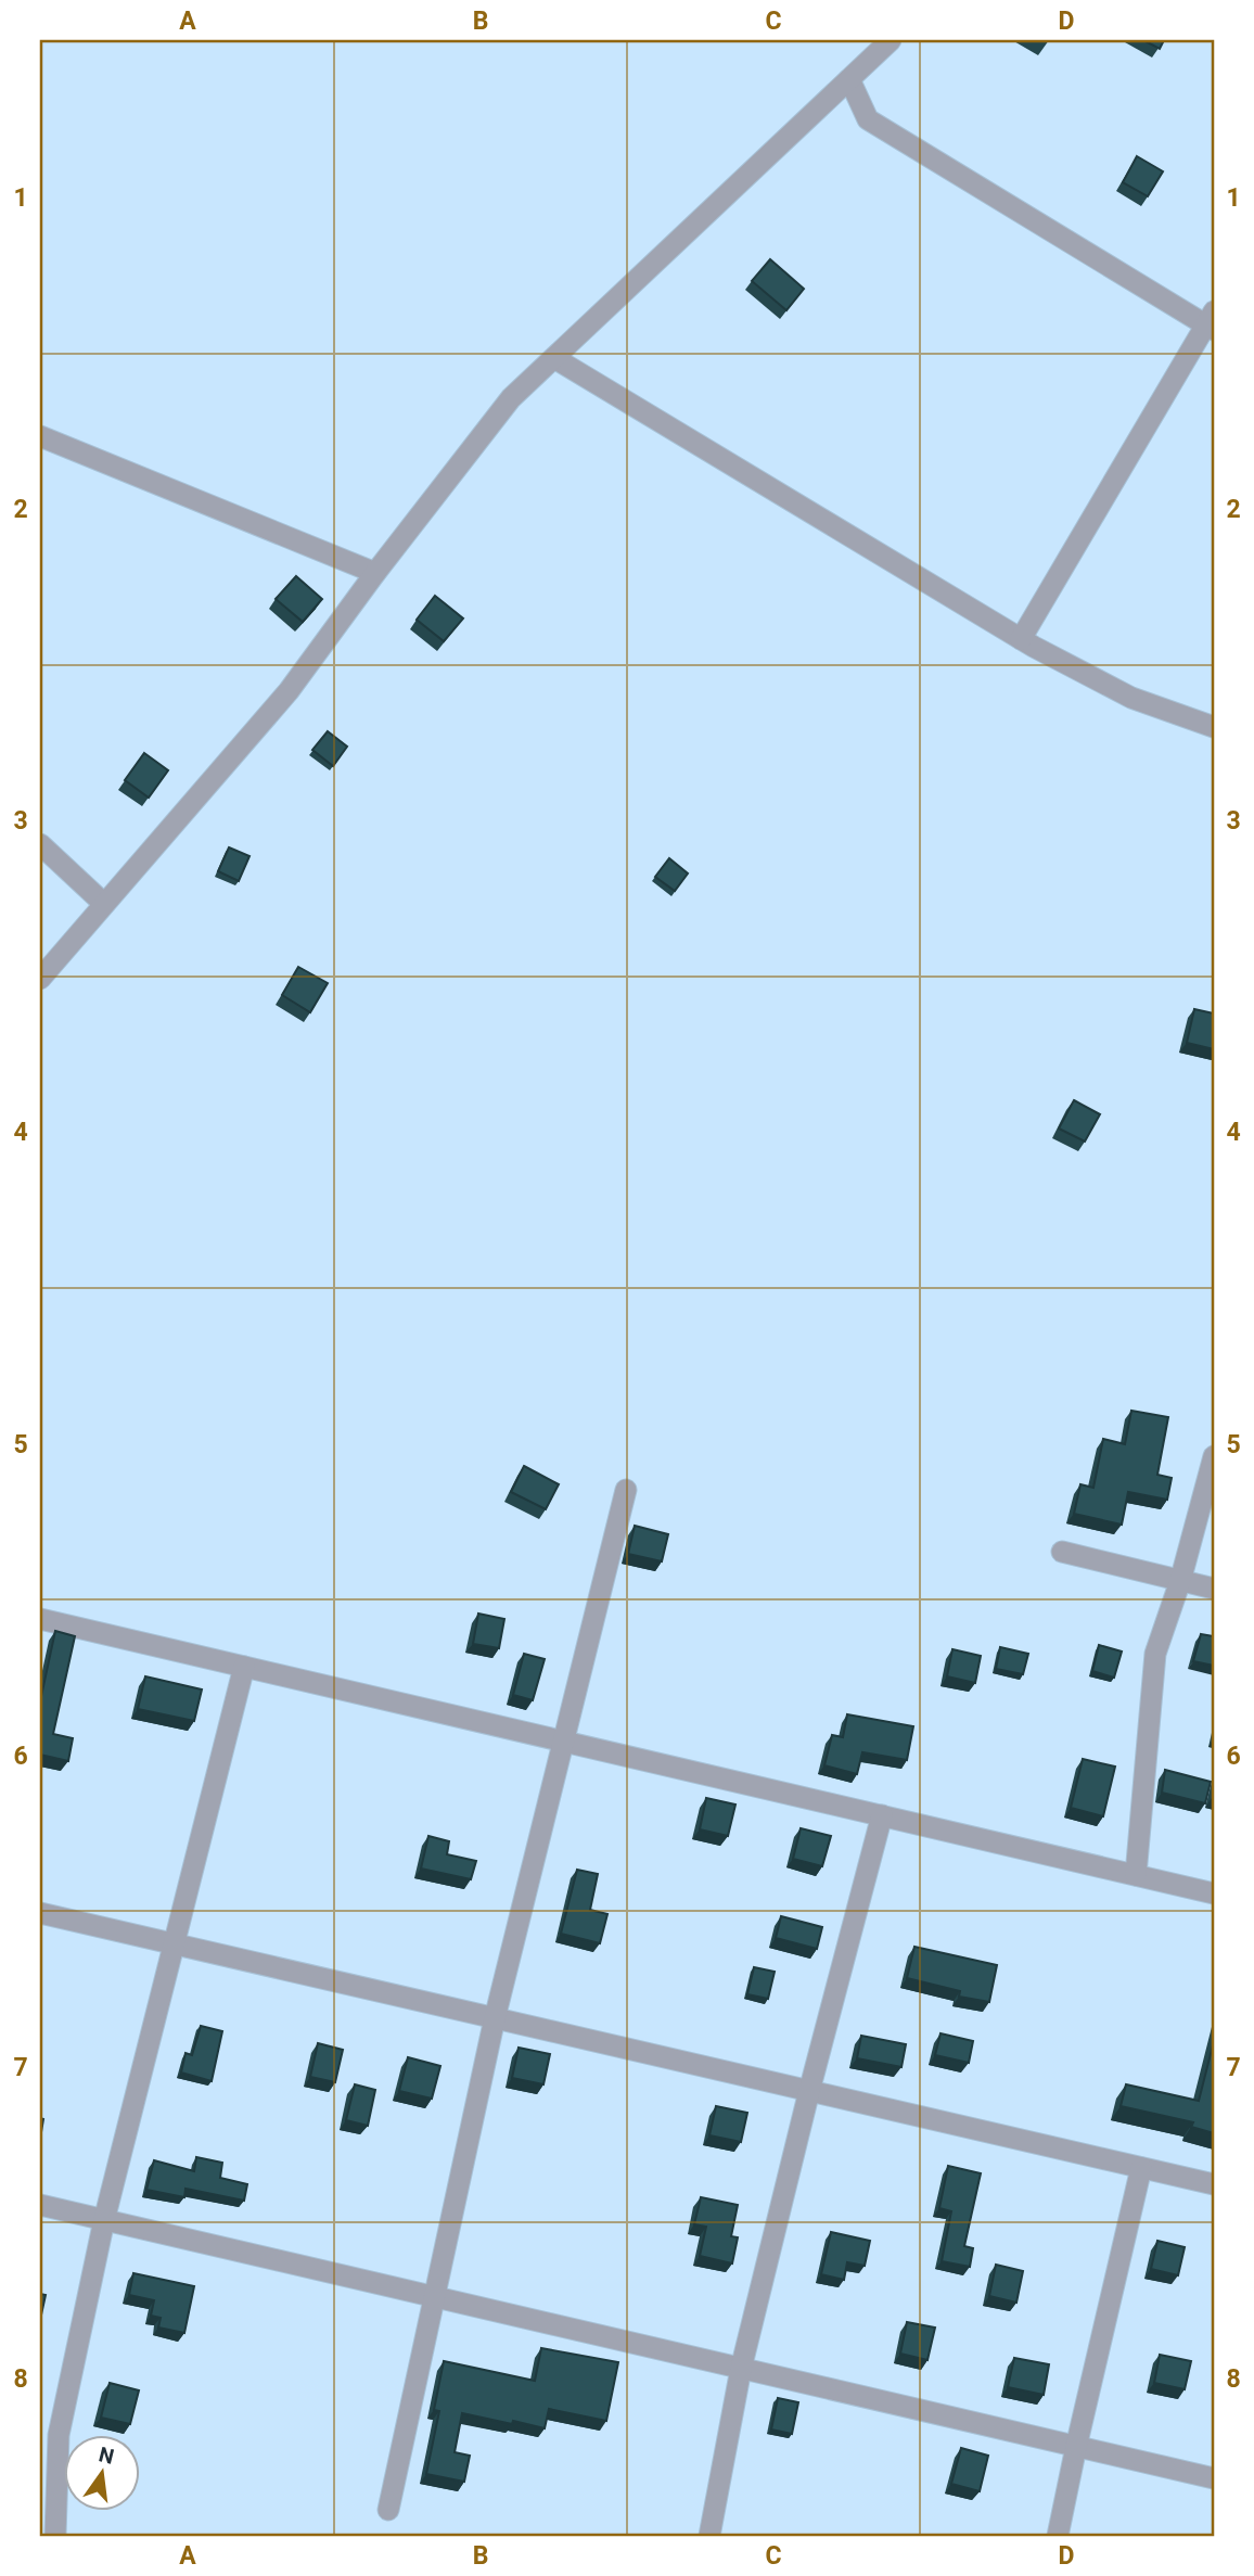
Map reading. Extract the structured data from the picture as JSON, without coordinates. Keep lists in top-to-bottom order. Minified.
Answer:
{"north":"top","grid":{"columns":["A","B","C","D"],"rows":["1","2","3","4","5","6","7","8"]}}
